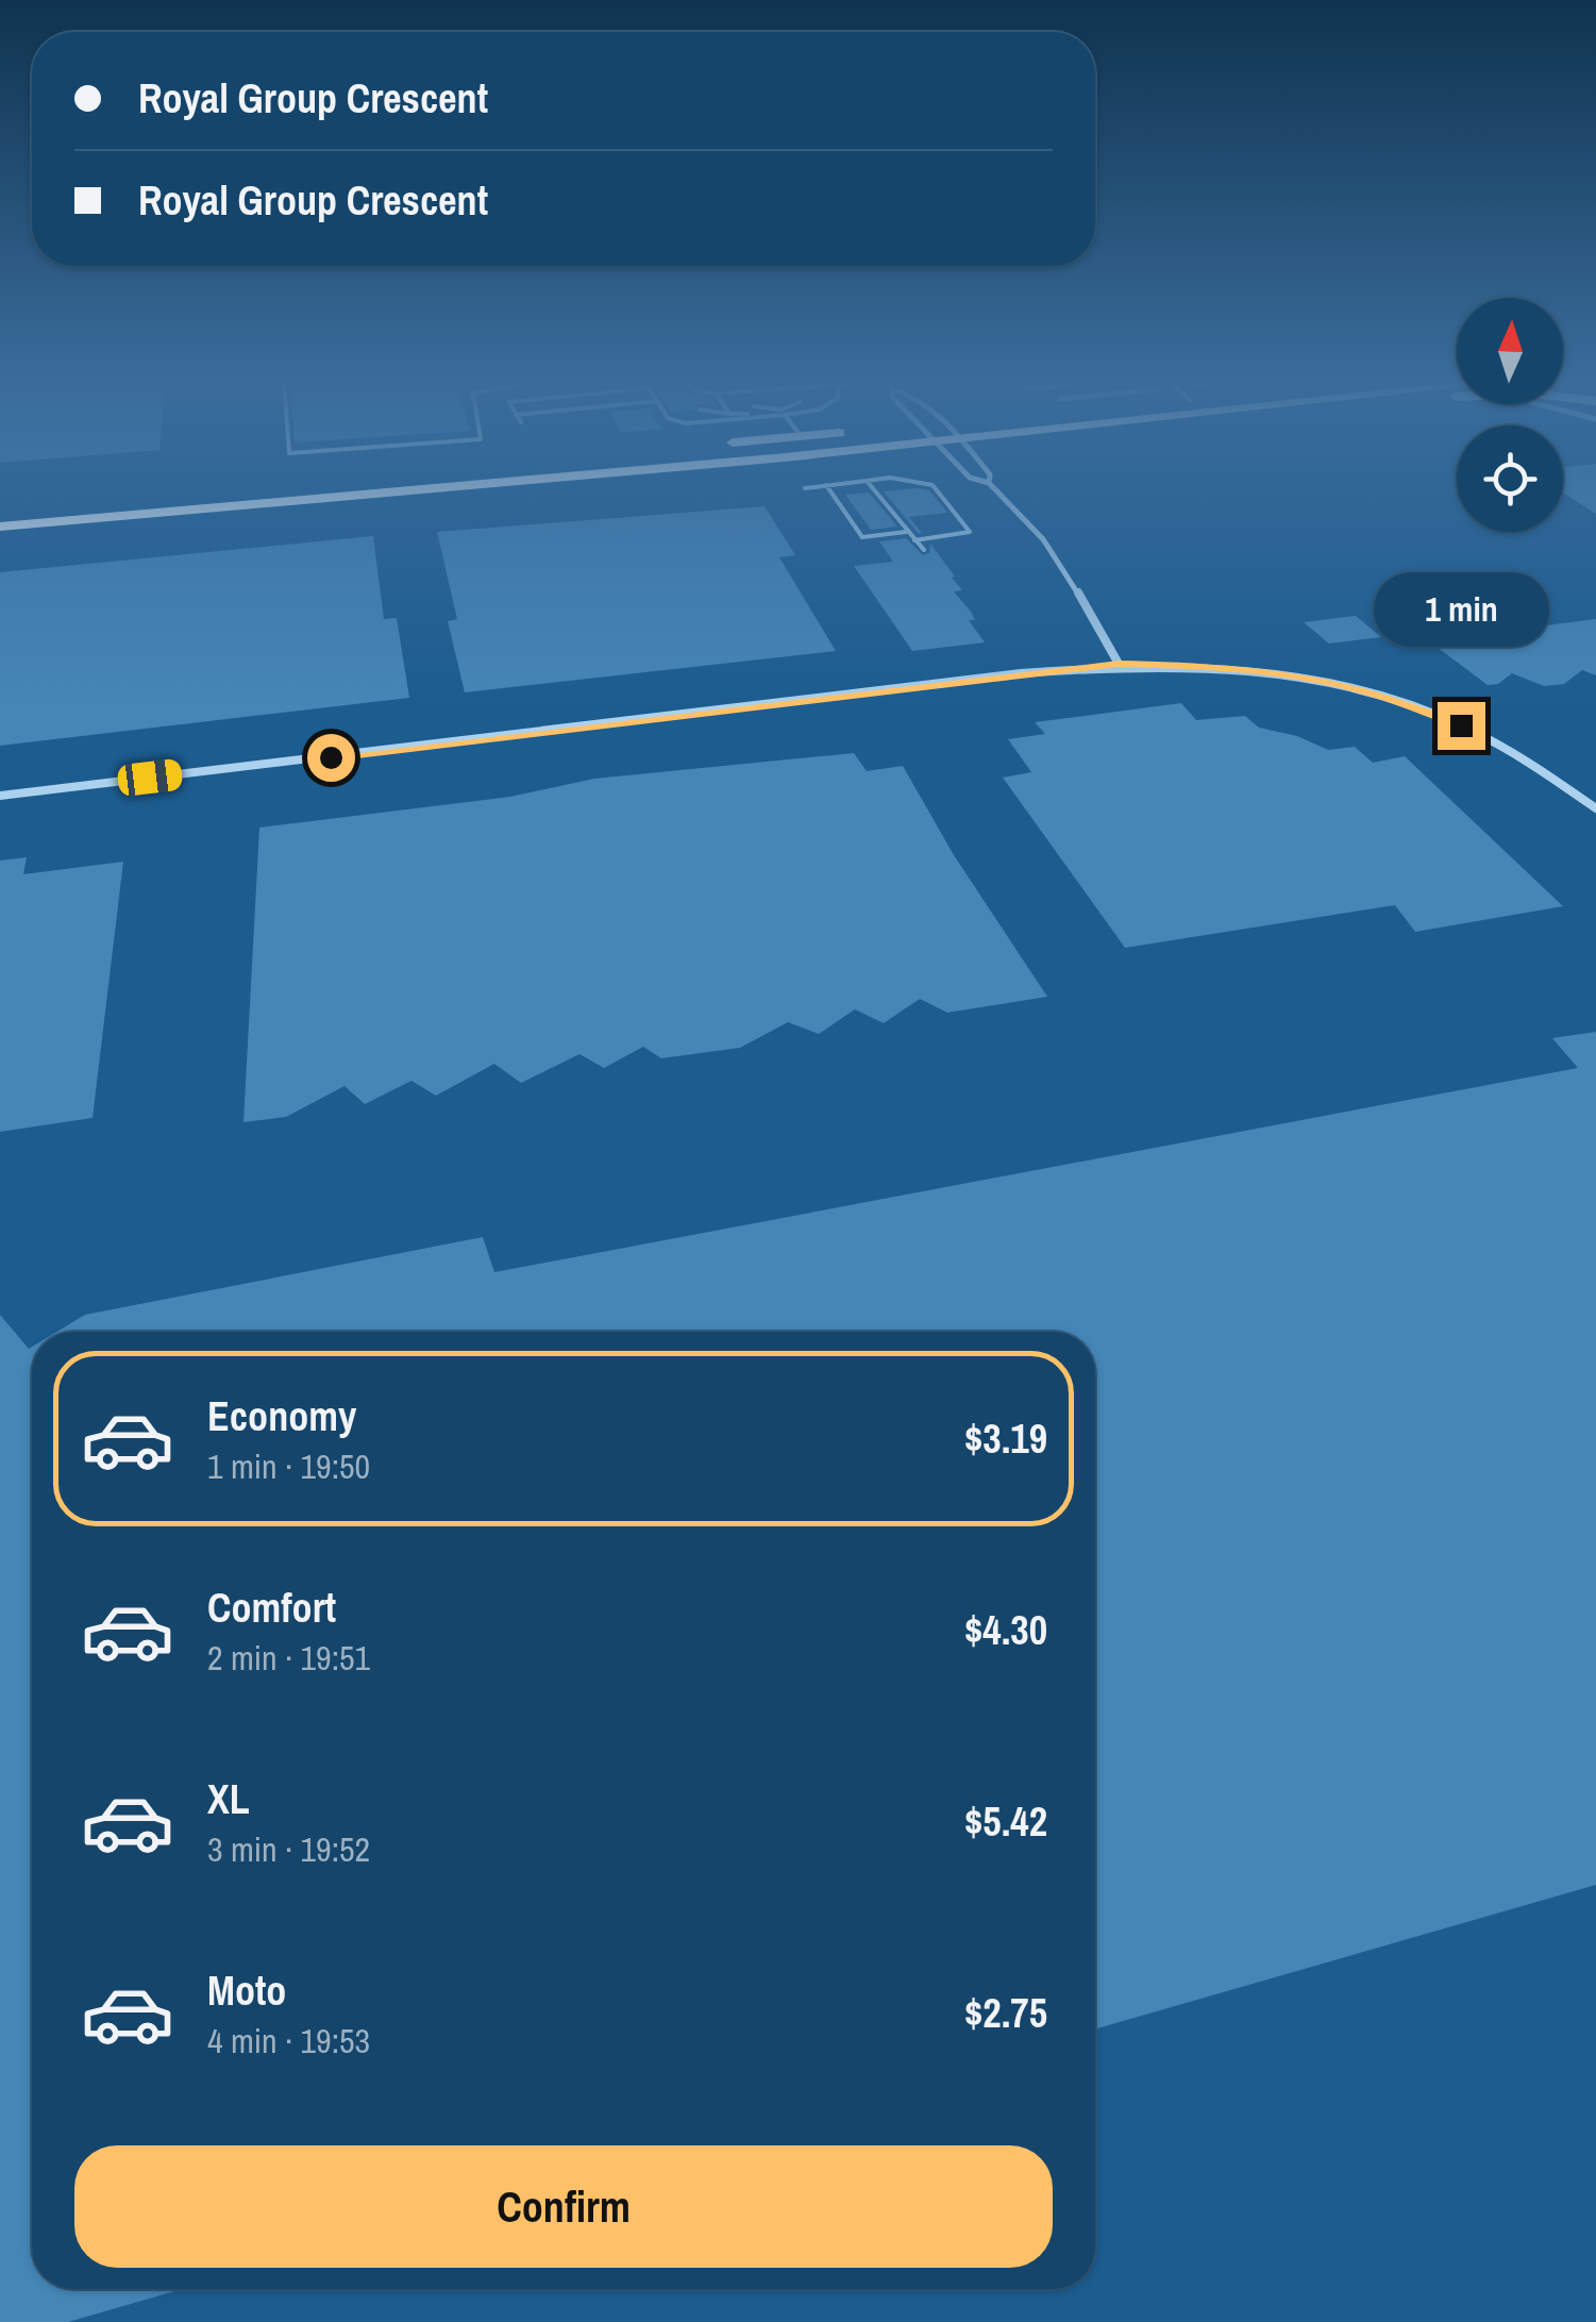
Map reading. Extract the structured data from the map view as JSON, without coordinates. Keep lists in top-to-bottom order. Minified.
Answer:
{"north":"top","page":{"banner":["Royal Group Crescent","Royal Group Crescent"],"bubble":"1 min","list":[{"name":"Economy","note":"1 min · 19:50","value":"$3.19"},{"name":"Comfort","note":"2 min · 19:51","value":"$4.30"},{"name":"XL","note":"3 min · 19:52","value":"$5.42"},{"name":"Moto","note":"4 min · 19:53","value":"$2.75"}],"buttons":"Confirm"}}
